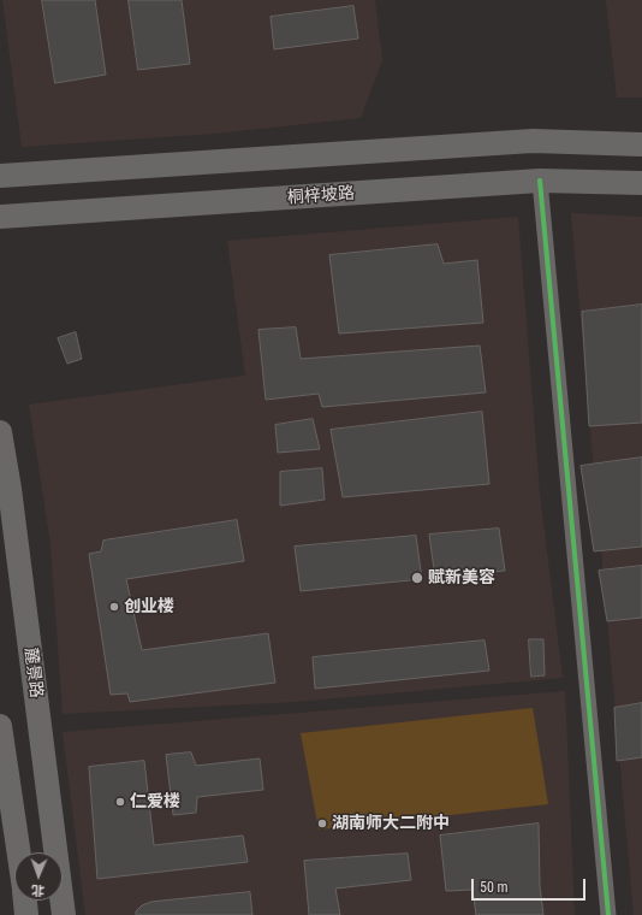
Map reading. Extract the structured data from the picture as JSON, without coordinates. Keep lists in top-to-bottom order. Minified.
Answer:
{"streets":{"main road":["桐梓坡路","麓景路"]},"places":["赋新美容","创业楼","仁爱楼","湖南师大二附中"],"scale_bar":"50 m","north":"bottom"}
